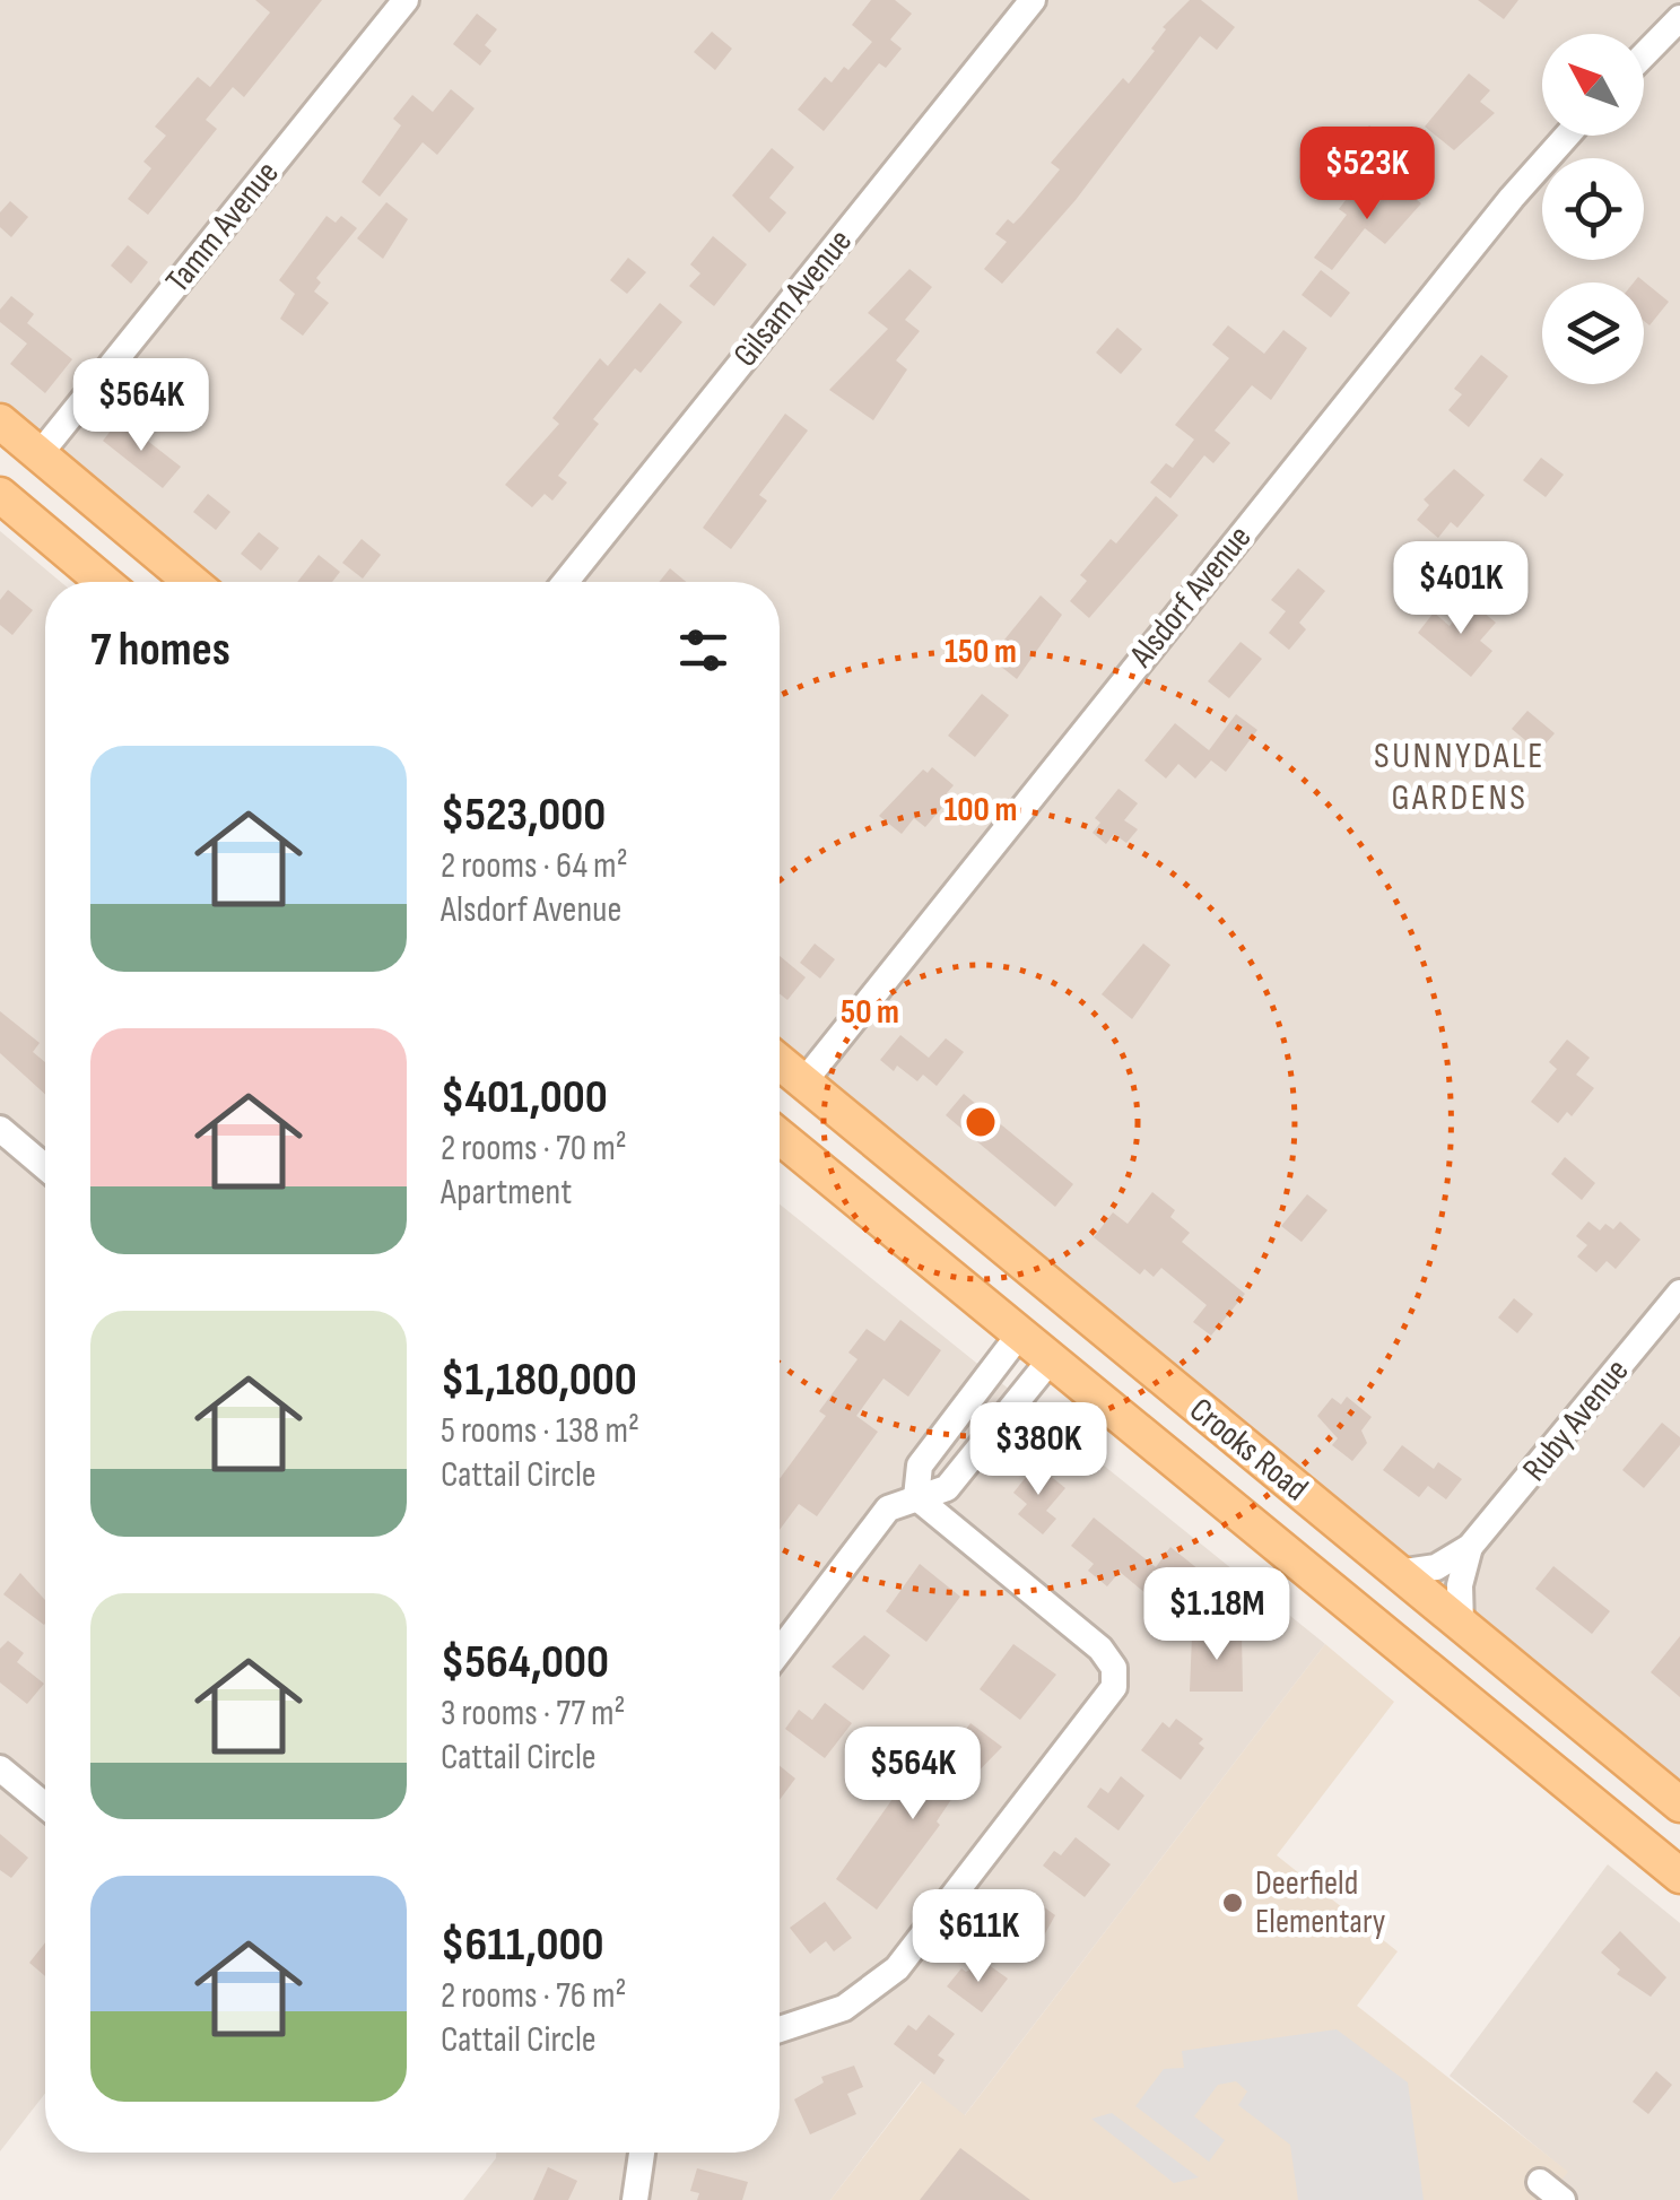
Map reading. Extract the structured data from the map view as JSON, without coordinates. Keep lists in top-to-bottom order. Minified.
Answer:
{"streets":{"main road":["Crooks Road"],"street":["Tamm Avenue","Gilsam Avenue","Alsdorf Avenue","Ruby Avenue"]},"crossings":[["Alsdorf Avenue","Crooks Road"],["Ruby Avenue","Crooks Road"]],"districts":["SUNNYDALE GARDENS"],"places":["Deerfield Elementary"],"north":"top left","page":{"price":["$523K","$564K","$401K","$380K","$1.18M","$564K","$611K"],"heading":"7 homes","list":[{"name":"$523,000","note":"2 rooms · 64 m² · Alsdorf Avenue"},{"name":"$401,000","note":"2 rooms · 70 m² · Apartment"},{"name":"$1,180,000","note":"5 rooms · 138 m² · Cattail Circle"},{"name":"$564,000","note":"3 rooms · 77 m² · Cattail Circle"},{"name":"$611,000","note":"2 rooms · 76 m² · Cattail Circle"}]},"rings":["150 m","100 m","50 m"]}
